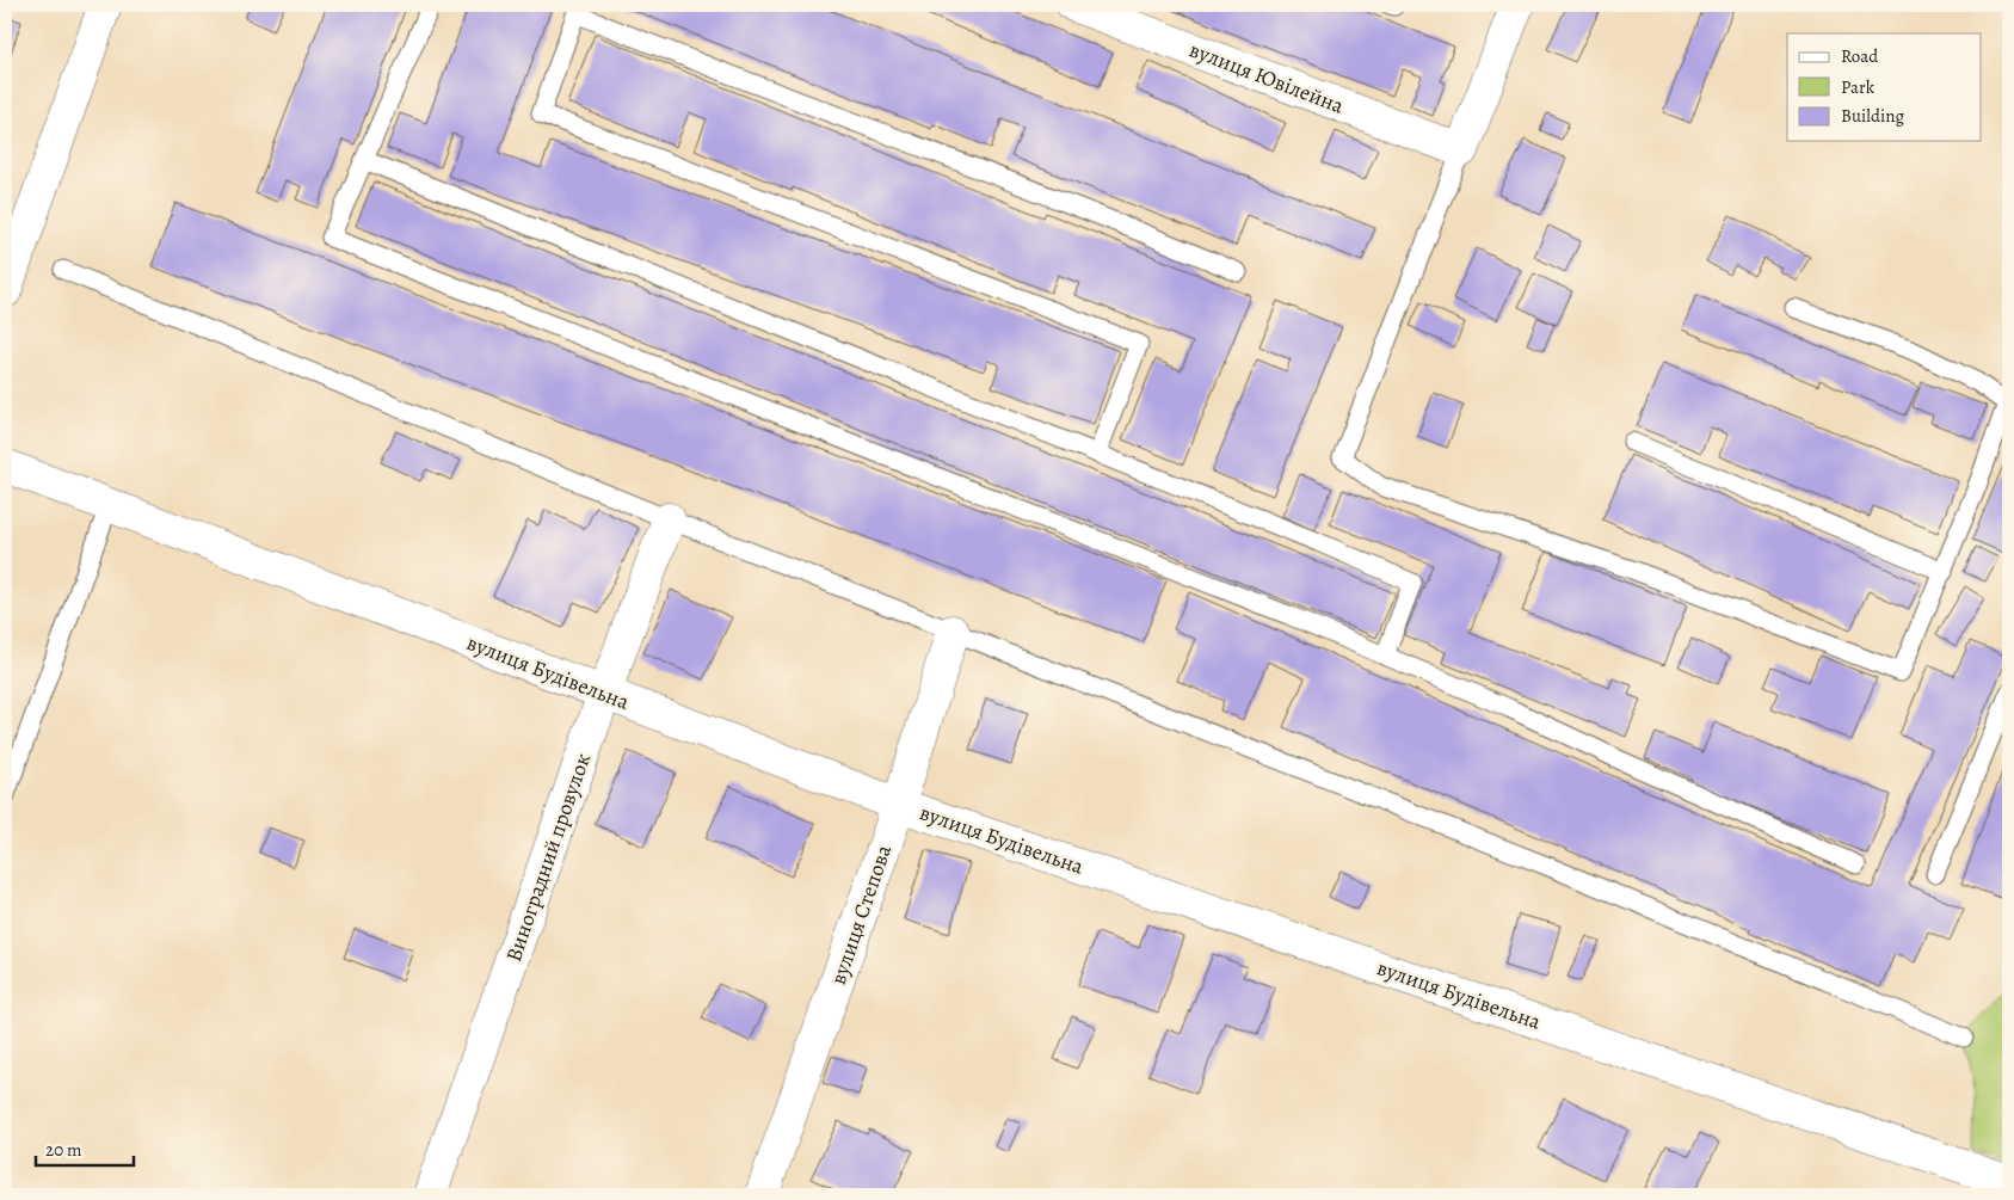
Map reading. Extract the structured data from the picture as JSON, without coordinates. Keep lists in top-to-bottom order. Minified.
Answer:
{"streets":{"street":["вулиця Ювілейна","вулиця Будівельна","Виноградний провулок","вулиця Степова"]},"crossings":[["вулиця Будівельна","Виноградний провулок"],["вулиця Будівельна","вулиця Степова"]],"legend":["Road","Park","Building"],"scale_bar":"20 m"}
